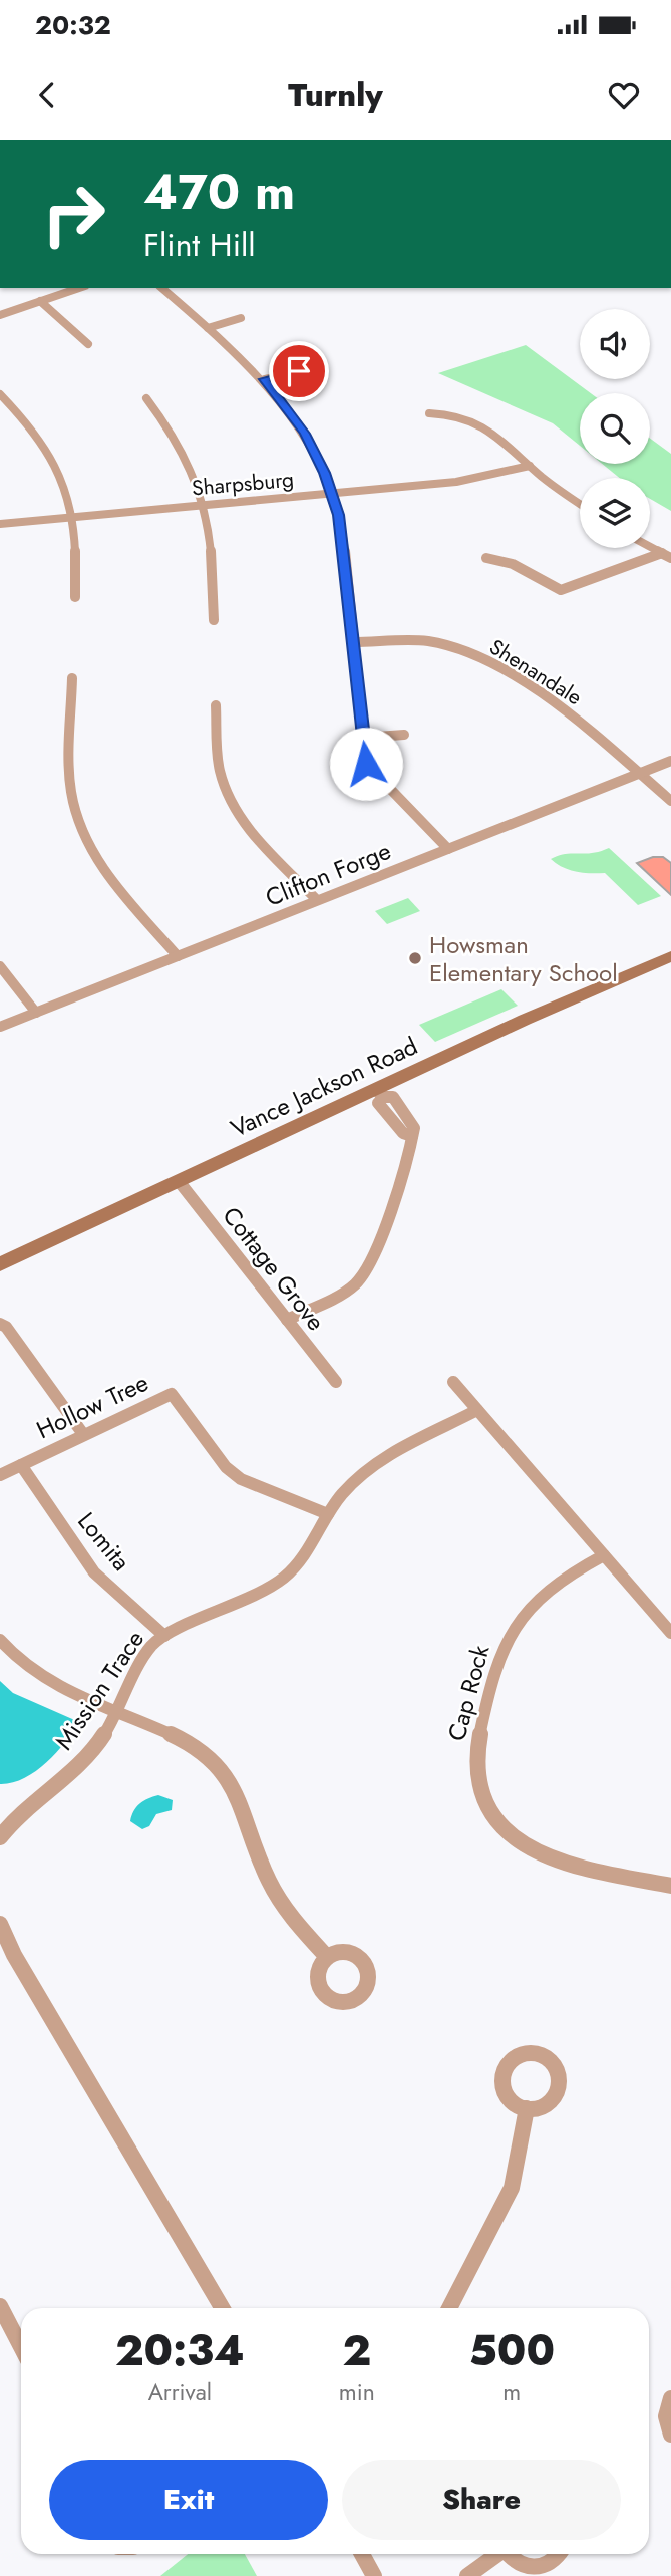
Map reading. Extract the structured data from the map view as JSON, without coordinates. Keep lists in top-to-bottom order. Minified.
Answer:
{"streets":{"main road":["Vance Jackson Road"],"street":["Sharpsburg","Shenandale","Clifton Forge","Cottage Grove","Hollow Tree","Lomita","Mission Trace","Cap Rock"]},"crossings":[["Shenandale","Clifton Forge"],["Vance Jackson Road","Cottage Grove"],["Hollow Tree","Lomita"],["Hollow Tree","Mission Trace"],["Lomita","Mission Trace"]],"places":["Howsman Elementary School"],"page":{"status":"20:32","header":"Turnly","turn":["470 m","Flint Hill"],"eta":["20:34","Arrival","2","min","500","m"],"buttons":["Exit","Share"]}}
